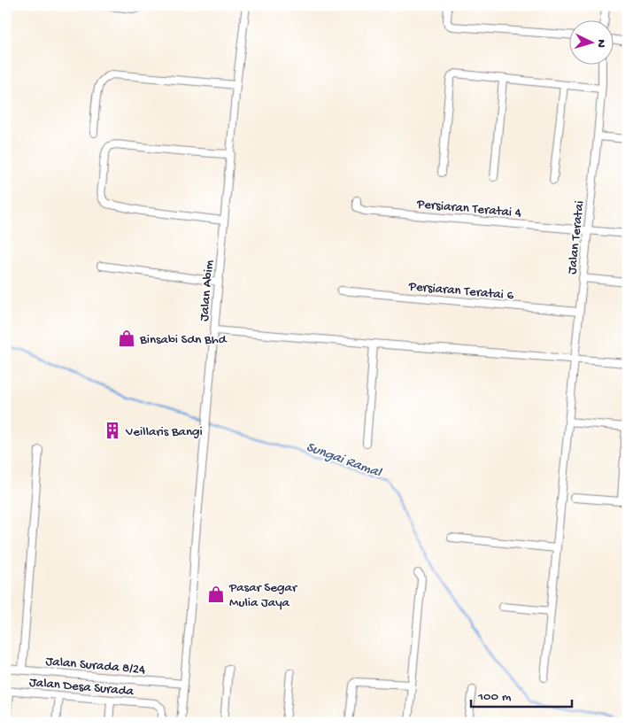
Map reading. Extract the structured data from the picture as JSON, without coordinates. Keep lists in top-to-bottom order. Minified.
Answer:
{"streets":{"street":["Persiaran Teratai 4","Jalan Teratai","Persiaran Teratai 6","Jalan Abim","Jalan Surada 8/24","Jalan Desa Surada"]},"crossings":[["Persiaran Teratai 4","Jalan Teratai"],["Jalan Teratai","Persiaran Teratai 6"],["Jalan Abim","Jalan Surada 8/24"]],"water":["Sungai Ramal"],"places":{"shop":["Binsabi Sdn Bhd","Pasar Segar Mulia Jaya"],"building":["Veillaris Bangi"]},"scale_bar":"100 m","north":"right"}
